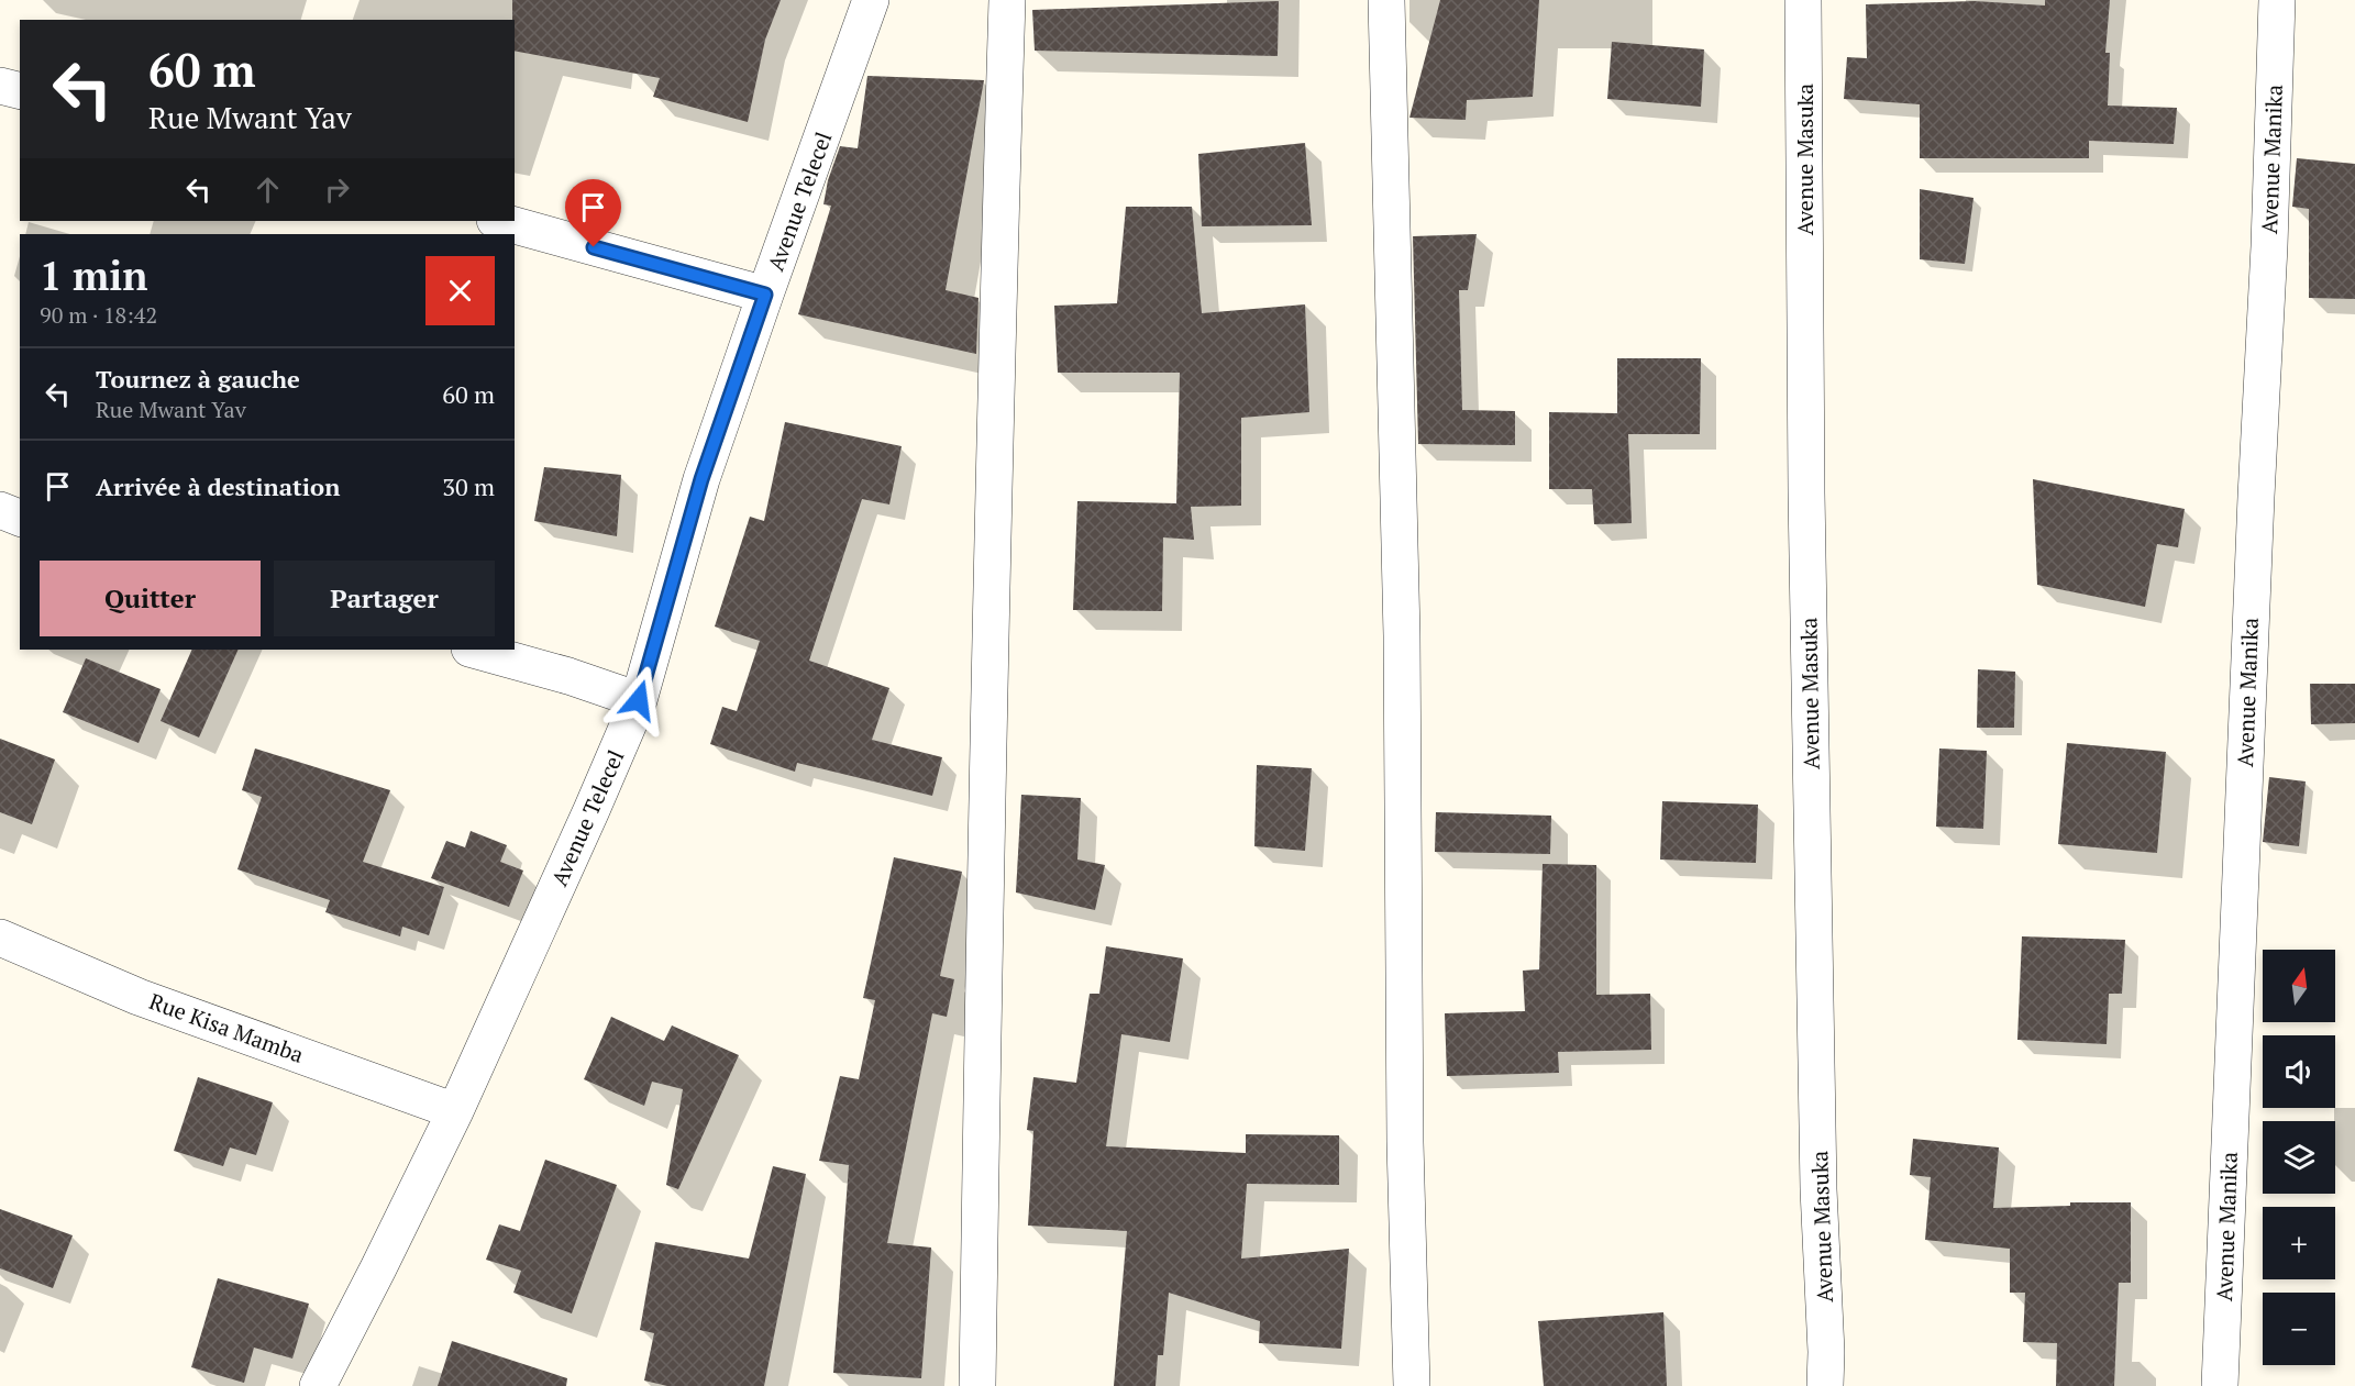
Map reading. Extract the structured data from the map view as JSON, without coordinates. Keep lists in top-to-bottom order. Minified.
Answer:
{"streets":{"street":["Avenue Masuka","Avenue Manika","Avenue Telecel","Rue Kisa Mamba"]},"crossings":[["Avenue Telecel","Rue Kisa Mamba"]],"north":"top","page":{"turn":["60 m","Rue Mwant Yav"],"heading":["1 min","90 m · 18:42"],"list":[{"name":"Tournez à gauche","note":"Rue Mwant Yav","value":"60 m"},{"name":"Arrivée à destination","value":"30 m"}],"buttons":["Quitter","Partager"],"map_buttons":["+","−"]}}
